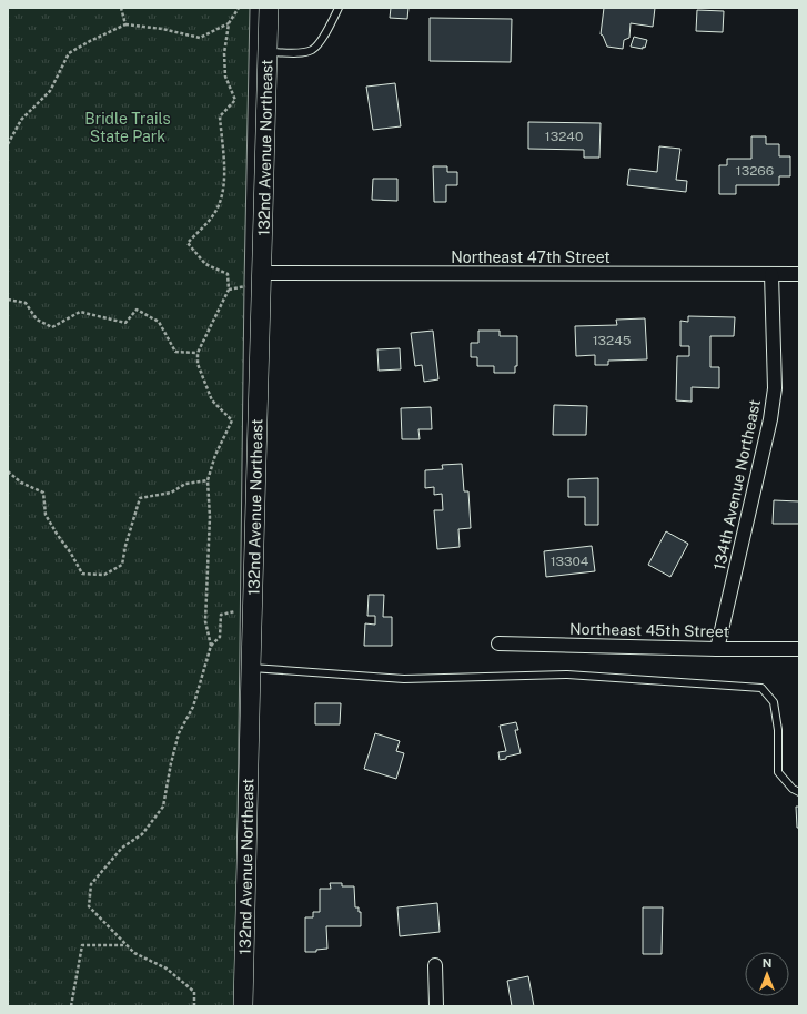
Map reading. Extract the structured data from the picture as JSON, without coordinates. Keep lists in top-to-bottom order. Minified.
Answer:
{"streets":{"street":["132nd Avenue Northeast","Northeast 47th Street","134th Avenue Northeast","Northeast 45th Street"]},"crossings":[["132nd Avenue Northeast","Northeast 47th Street"],["Northeast 47th Street","134th Avenue Northeast"],["134th Avenue Northeast","Northeast 45th Street"]],"parks":["Bridle Trails State Park"],"house_numbers":["13240","13266","13245","13304"],"north":"top"}
